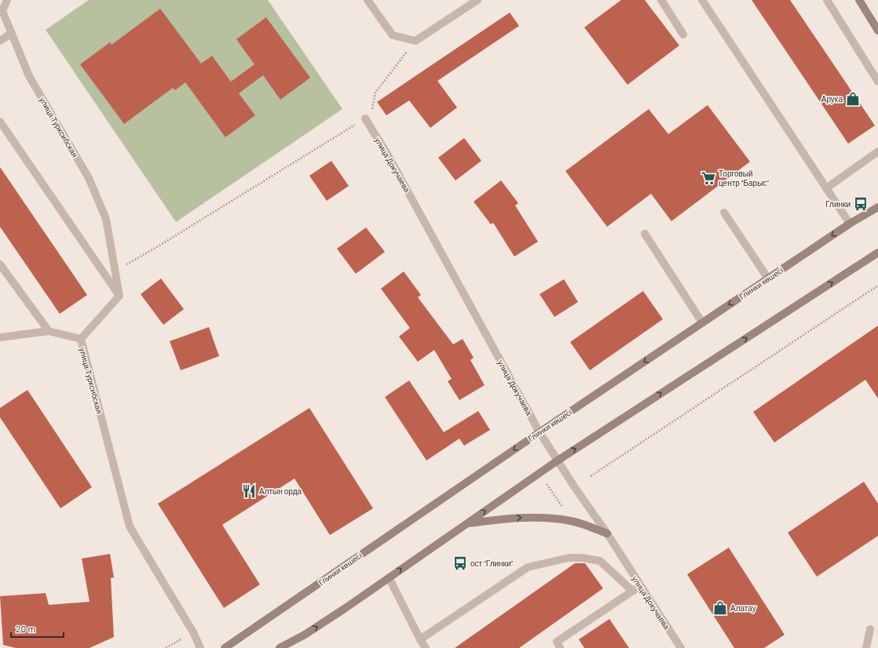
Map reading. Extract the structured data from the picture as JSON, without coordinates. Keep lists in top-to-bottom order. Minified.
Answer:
{"streets":{"main road":["Глинки көшесі"],"street":["улица Турксибская","улица Докучаева"]},"crossings":[["улица Докучаева","Глинки көшесі"]],"places":{"shop":["Арука","Алатау"],"supermarket":["Торговый центр \"Барыс\""],"bus stop":["Глинки","ост \"Глинки\""],"restaurant":["Алтын орда"]},"scale_bar":"20 m"}
